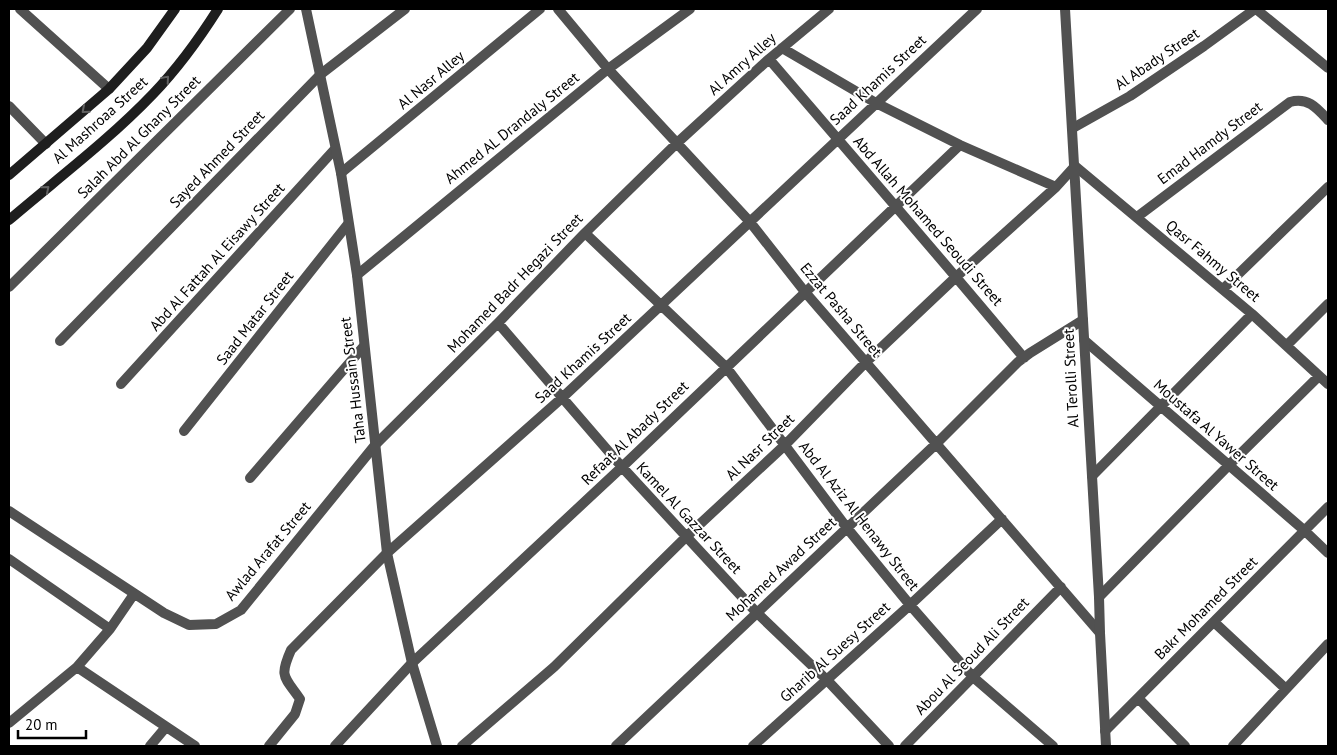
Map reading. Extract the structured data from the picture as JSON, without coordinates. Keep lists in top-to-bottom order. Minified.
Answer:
{"streets":{"main road":["Al Mashroaa Street"],"street":["Al Abady Street","Al Amry Alley","Al Nasr Alley","Saad Khamis Street","Ahmed AL Drandaly Street","Salah Abd Al Ghany Street","Emad Hamdy Street","Sayed Ahmed Street","Abd Allah Mohamed Seoudi Street","Abd Al Fattah Al Eisawy Street","Qasr Fahmy Street","Mohamed Badr Hegazi Street","Ezzat Pasha Street","Saad Matar Street","Al Terolli Street","Taha Hussain Street","Refaat Al Abady Street","Moustafa Al Yawer Street","Al Nasr Street","Abd Al Aziz Al Henawy Street","Kamel Al Gazzar Street","Awlad Arafat Street","Mohamed Awad Street","Bakr Mohamed Street","Gharib Al Suesy Street","Abou Al Seoud Ali Street"]},"crossings":[["Al Abady Street","Al Terolli Street"],["Al Amry Alley","Abd Allah Mohamed Seoudi Street"],["Al Amry Alley","Mohamed Badr Hegazi Street"],["Al Amry Alley","Ezzat Pasha Street"],["Al Nasr Alley","Taha Hussain Street"],["Saad Khamis Street","Abd Allah Mohamed Seoudi Street"],["Saad Khamis Street","Ezzat Pasha Street"],["Saad Khamis Street","Taha Hussain Street"],["Saad Khamis Street","Abd Al Aziz Al Henawy Street"],["Saad Khamis Street","Kamel Al Gazzar Street"],["Ahmed AL Drandaly Street","Ezzat Pasha Street"],["Ahmed AL Drandaly Street","Taha Hussain Street"],["Emad Hamdy Street","Qasr Fahmy Street"],["Sayed Ahmed Street","Taha Hussain Street"],["Abd Allah Mohamed Seoudi Street","Refaat Al Abady Street"],["Abd Allah Mohamed Seoudi Street","Al Nasr Street"],["Abd Allah Mohamed Seoudi Street","Mohamed Awad Street"],["Abd Al Fattah Al Eisawy Street","Taha Hussain Street"],["Qasr Fahmy Street","Al Terolli Street"],["Qasr Fahmy Street","Al Nasr Street"],["Mohamed Badr Hegazi Street","Ezzat Pasha Street"],["Mohamed Badr Hegazi Street","Taha Hussain Street"],["Mohamed Badr Hegazi Street","Abd Al Aziz Al Henawy Street"],["Mohamed Badr Hegazi Street","Kamel Al Gazzar Street"],["Mohamed Badr Hegazi Street","Awlad Arafat Street"],["Ezzat Pasha Street","Al Terolli Street"],["Ezzat Pasha Street","Refaat Al Abady Street"],["Ezzat Pasha Street","Al Nasr Street"],["Ezzat Pasha Street","Mohamed Awad Street"],["Ezzat Pasha Street","Gharib Al Suesy Street"],["Ezzat Pasha Street","Abou Al Seoud Ali Street"],["Saad Matar Street","Taha Hussain Street"],["Al Terolli Street","Moustafa Al Yawer Street"],["Al Terolli Street","Al Nasr Street"],["Al Terolli Street","Mohamed Awad Street"],["Al Terolli Street","Bakr Mohamed Street"],["Taha Hussain Street","Refaat Al Abady Street"],["Taha Hussain Street","Awlad Arafat Street"],["Refaat Al Abady Street","Abd Al Aziz Al Henawy Street"],["Refaat Al Abady Street","Kamel Al Gazzar Street"],["Moustafa Al Yawer Street","Bakr Mohamed Street"],["Al Nasr Street","Abd Al Aziz Al Henawy Street"],["Al Nasr Street","Kamel Al Gazzar Street"],["Abd Al Aziz Al Henawy Street","Mohamed Awad Street"],["Abd Al Aziz Al Henawy Street","Gharib Al Suesy Street"],["Abd Al Aziz Al Henawy Street","Abou Al Seoud Ali Street"],["Kamel Al Gazzar Street","Mohamed Awad Street"],["Kamel Al Gazzar Street","Gharib Al Suesy Street"]],"scale_bar":"20 m"}
